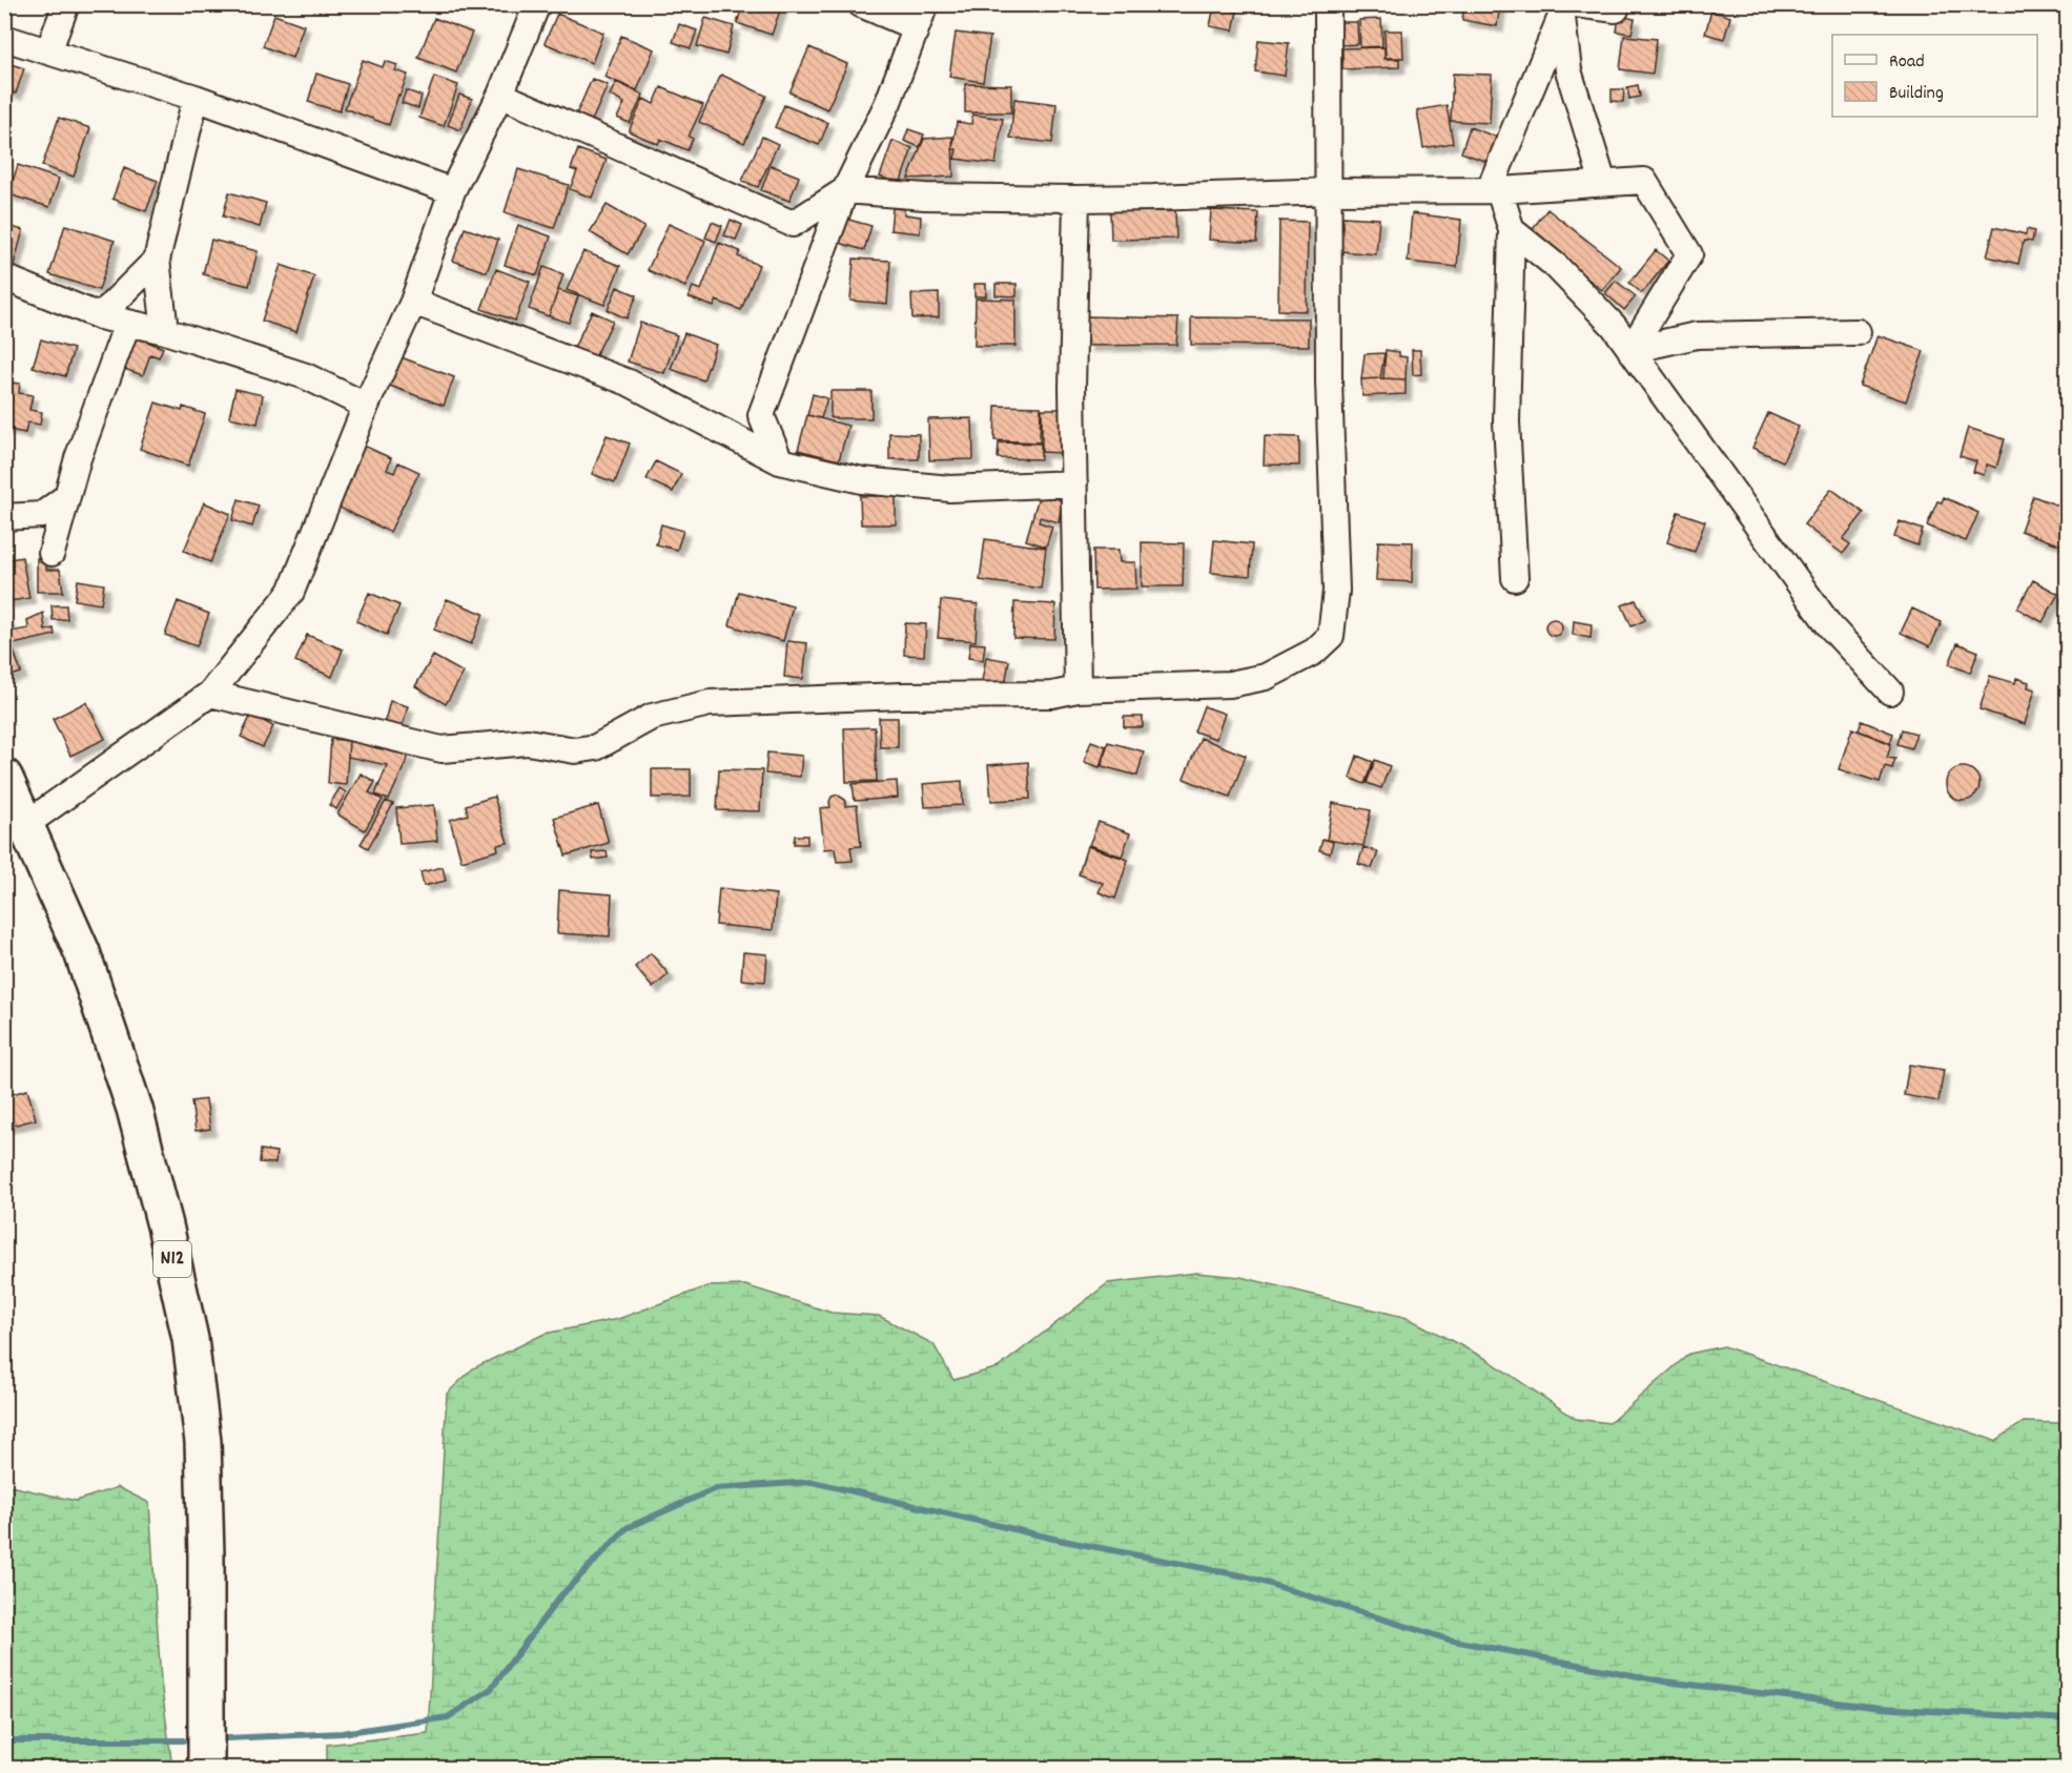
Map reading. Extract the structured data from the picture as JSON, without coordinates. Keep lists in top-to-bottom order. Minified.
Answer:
{"streets":{"main road":["N12"]},"legend":["Road","Building"]}
